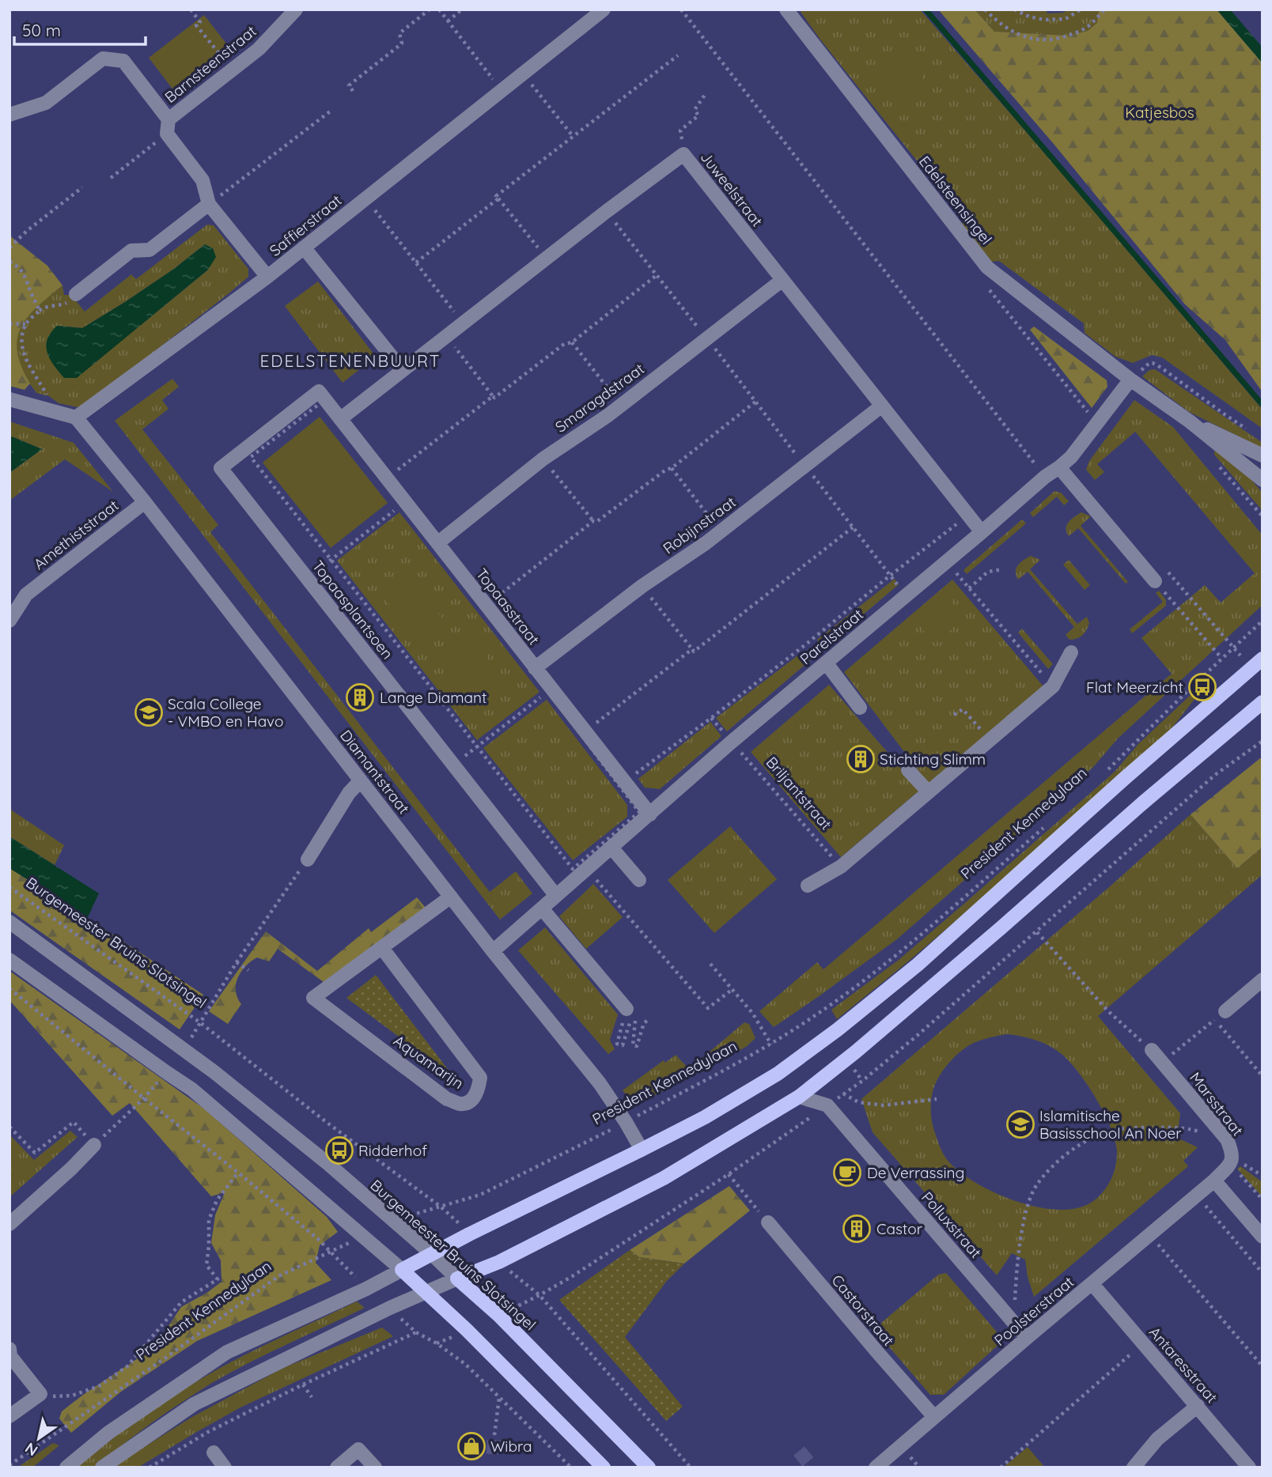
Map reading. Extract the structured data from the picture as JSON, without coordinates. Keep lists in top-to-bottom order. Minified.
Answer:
{"streets":{"main road":["Burgemeester Bruins Slotsingel"],"street":["Barnsteenstraat","Juweelstraat","Edelsteensingel","Saffierstraat","Smaragdstraat","Robijnstraat","Amethiststraat","Topaasstraat","Topaasplantsoen","Parelstraat","Diamantstraat","Aquamarijn","Marsstraat","Polluxstraat","Castorstraat","Poolsterstraat","Antaresstraat"],"path":["Briljantstraat","President Kennedylaan"]},"crossings":[["Barnsteenstraat","Saffierstraat"],["Juweelstraat","Smaragdstraat"],["Juweelstraat","Robijnstraat"],["Juweelstraat","Topaasstraat"],["Juweelstraat","Topaasplantsoen"],["Juweelstraat","Parelstraat"],["Edelsteensingel","Parelstraat"],["Saffierstraat","Diamantstraat"],["Smaragdstraat","Topaasstraat"],["Robijnstraat","Topaasstraat"],["Amethiststraat","Diamantstraat"],["Topaasstraat","Topaasplantsoen"],["Topaasstraat","Parelstraat"],["Topaasplantsoen","Parelstraat"],["Parelstraat","Diamantstraat"],["Parelstraat","Briljantstraat"],["Diamantstraat","President Kennedylaan"],["Diamantstraat","Aquamarijn"],["President Kennedylaan","Burgemeester Bruins Slotsingel"],["Polluxstraat","Poolsterstraat"],["Castorstraat","Poolsterstraat"],["Poolsterstraat","Antaresstraat"]],"districts":["EDELSTENENBUURT"],"parks":["Katjesbos"],"places":{"bus stop":["Flat Meerzicht","Ridderhof"],"building":["Lange Diamant","Stichting Slimm","Castor"],"school or university":["Scala College - VMBO en Havo","Islamitische Basisschool An Noer"],"cafe":["De Verrassing"],"shop":["Wibra"]},"scale_bar":"50 m","north":"bottom left"}
